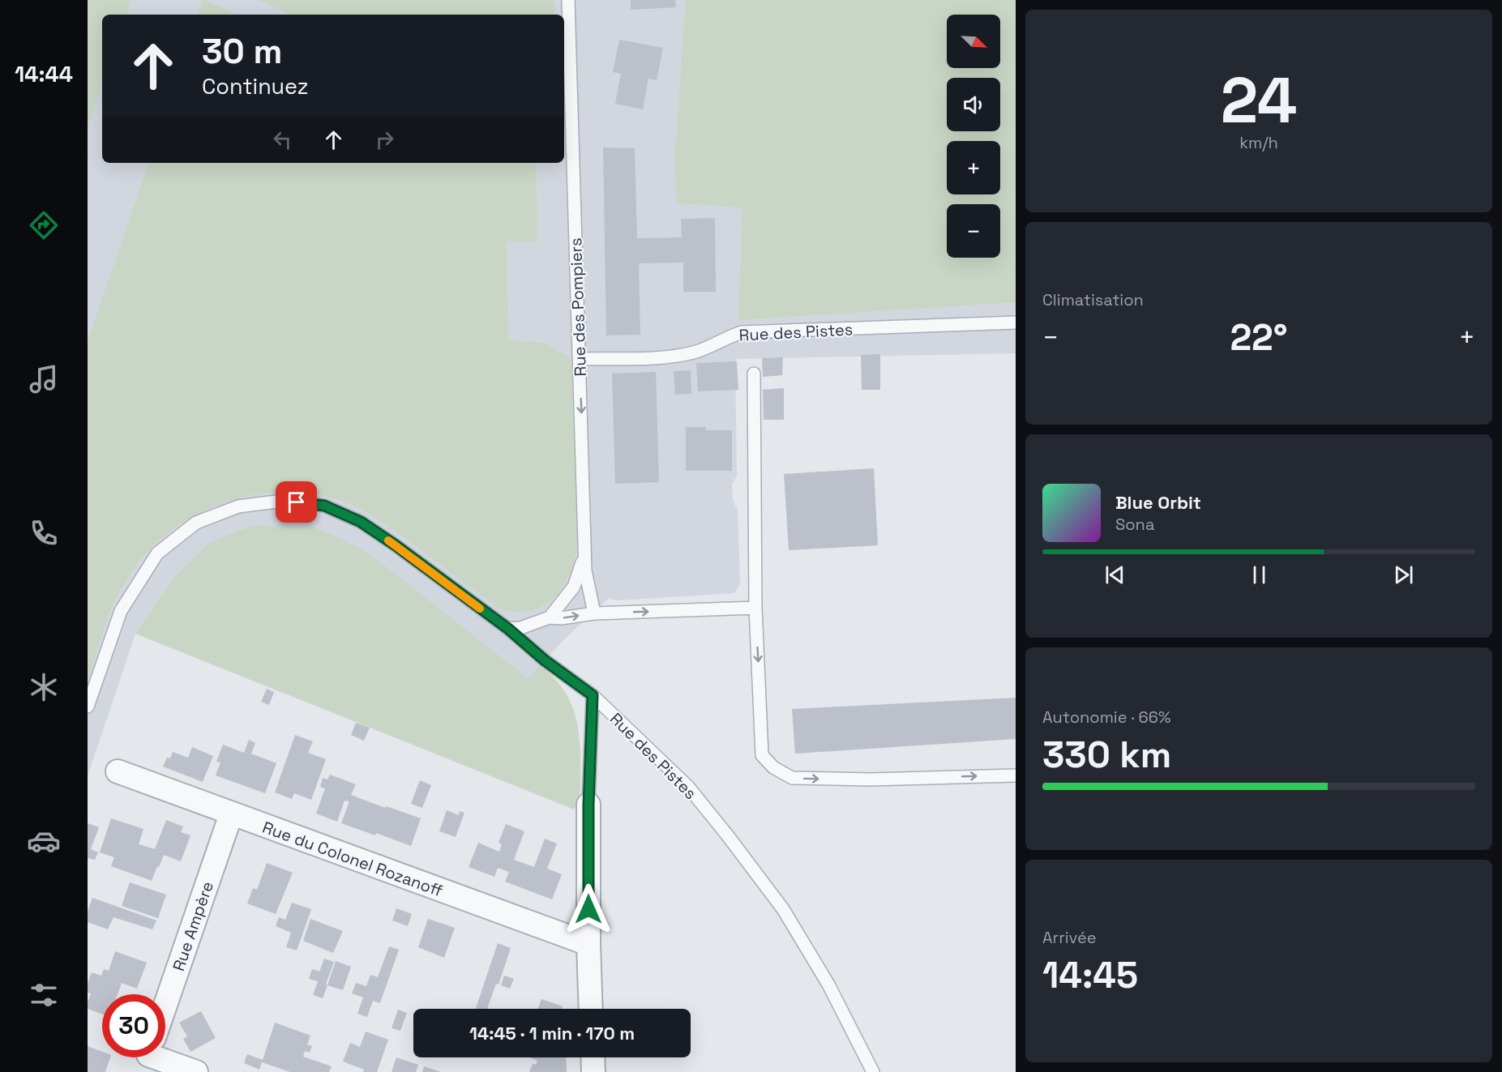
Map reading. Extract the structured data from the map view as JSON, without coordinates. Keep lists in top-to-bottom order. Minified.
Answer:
{"streets":{"street":["Rue du Colonel Rozanoff","Rue Ampère"],"lane":["Rue des Pompiers","Rue des Pistes"]},"crossings":[["Rue des Pompiers","Rue des Pistes"],["Rue du Colonel Rozanoff","Rue Ampère"]],"north":"bottom right","page":{"tabs":"14:44","tile":[["24","km/h"],"Climatisation",["Autonomie · 66%","330 km"],["Arrivée","14:45"]],"map_buttons":["+","−"],"turn":["30 m","Continuez"],"heat":["−","22°","+"],"song":["Blue Orbit","Sona"],"limit":"30","trip":"14:45 · 1 min · 170 m"}}
